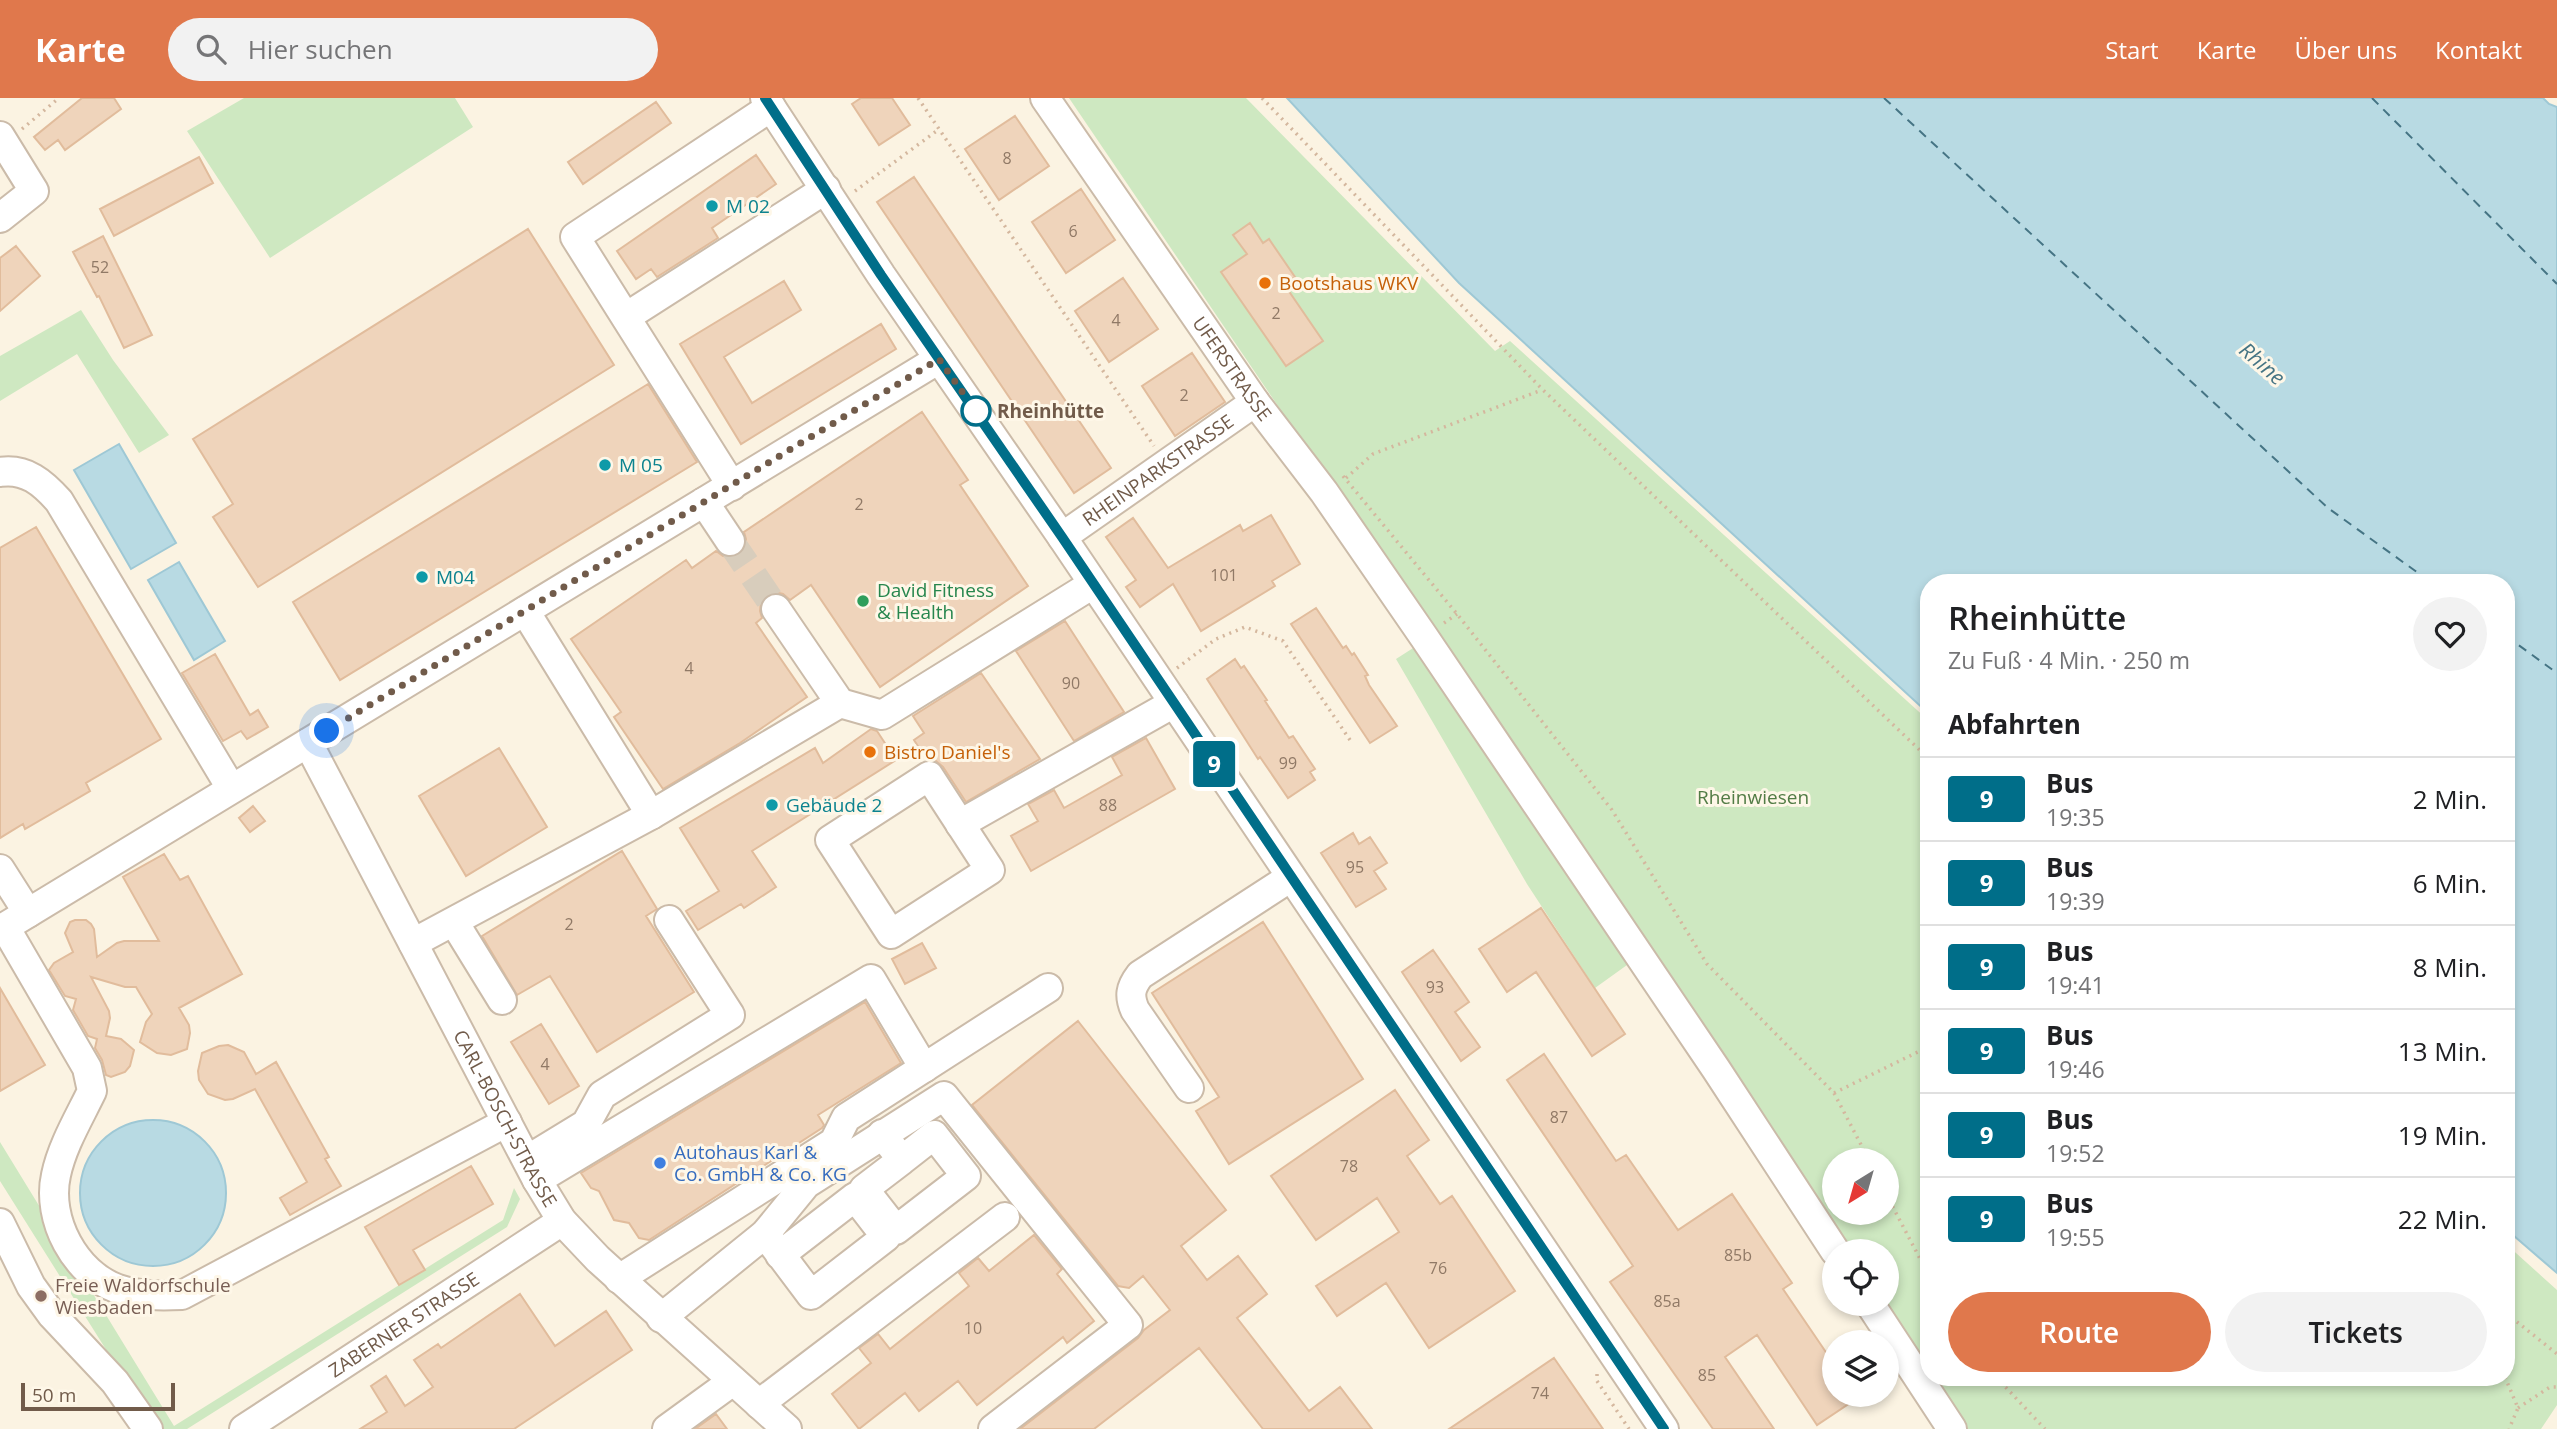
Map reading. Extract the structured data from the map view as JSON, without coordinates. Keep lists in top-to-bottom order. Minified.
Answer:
{"streets":{"street":["UFERSTRASSE","RHEINPARKSTRASSE","CARL-BOSCH-STRASSE","ZABERNER STRASSE"]},"crossings":[["UFERSTRASSE","RHEINPARKSTRASSE"],["CARL-BOSCH-STRASSE","ZABERNER STRASSE"]],"water":["Rhine"],"parks":["Rheinwiesen"],"places":["M 02","Bootshaus WKV","Rheinhütte","M 05","M04","David Fitness & Health","Bistro Daniel's","Gebäude 2","Autohaus Karl & Co. GmbH & Co. KG","Freie Waldorfschule Wiesbaden"],"lines":["bus line 9"],"house_numbers":["8","6","52","2","4","2","2","101","4","90","99","88","95","2","93","4","87","78","85b","76","85a","10","85","74"],"scale_bar":"50 m","north":"bottom left","page":{"header":"Karte","search":"Hier suchen","nav":["Start","Karte","Über uns","Kontakt"],"on_map":"9","heading":[["Rheinhütte","Zu Fuß · 4 Min. · 250 m"],"Abfahrten"],"list":[{"mark":"9","name":"Bus","note":"19:35","value":"2 Min."},{"mark":"9","name":"Bus","note":"19:39","value":"6 Min."},{"mark":"9","name":"Bus","note":"19:41","value":"8 Min."},{"mark":"9","name":"Bus","note":"19:46","value":"13 Min."},{"mark":"9","name":"Bus","note":"19:52","value":"19 Min."},{"mark":"9","name":"Bus","note":"19:55","value":"22 Min."}],"buttons":["Route","Tickets"],"scale":"50 m"}}
